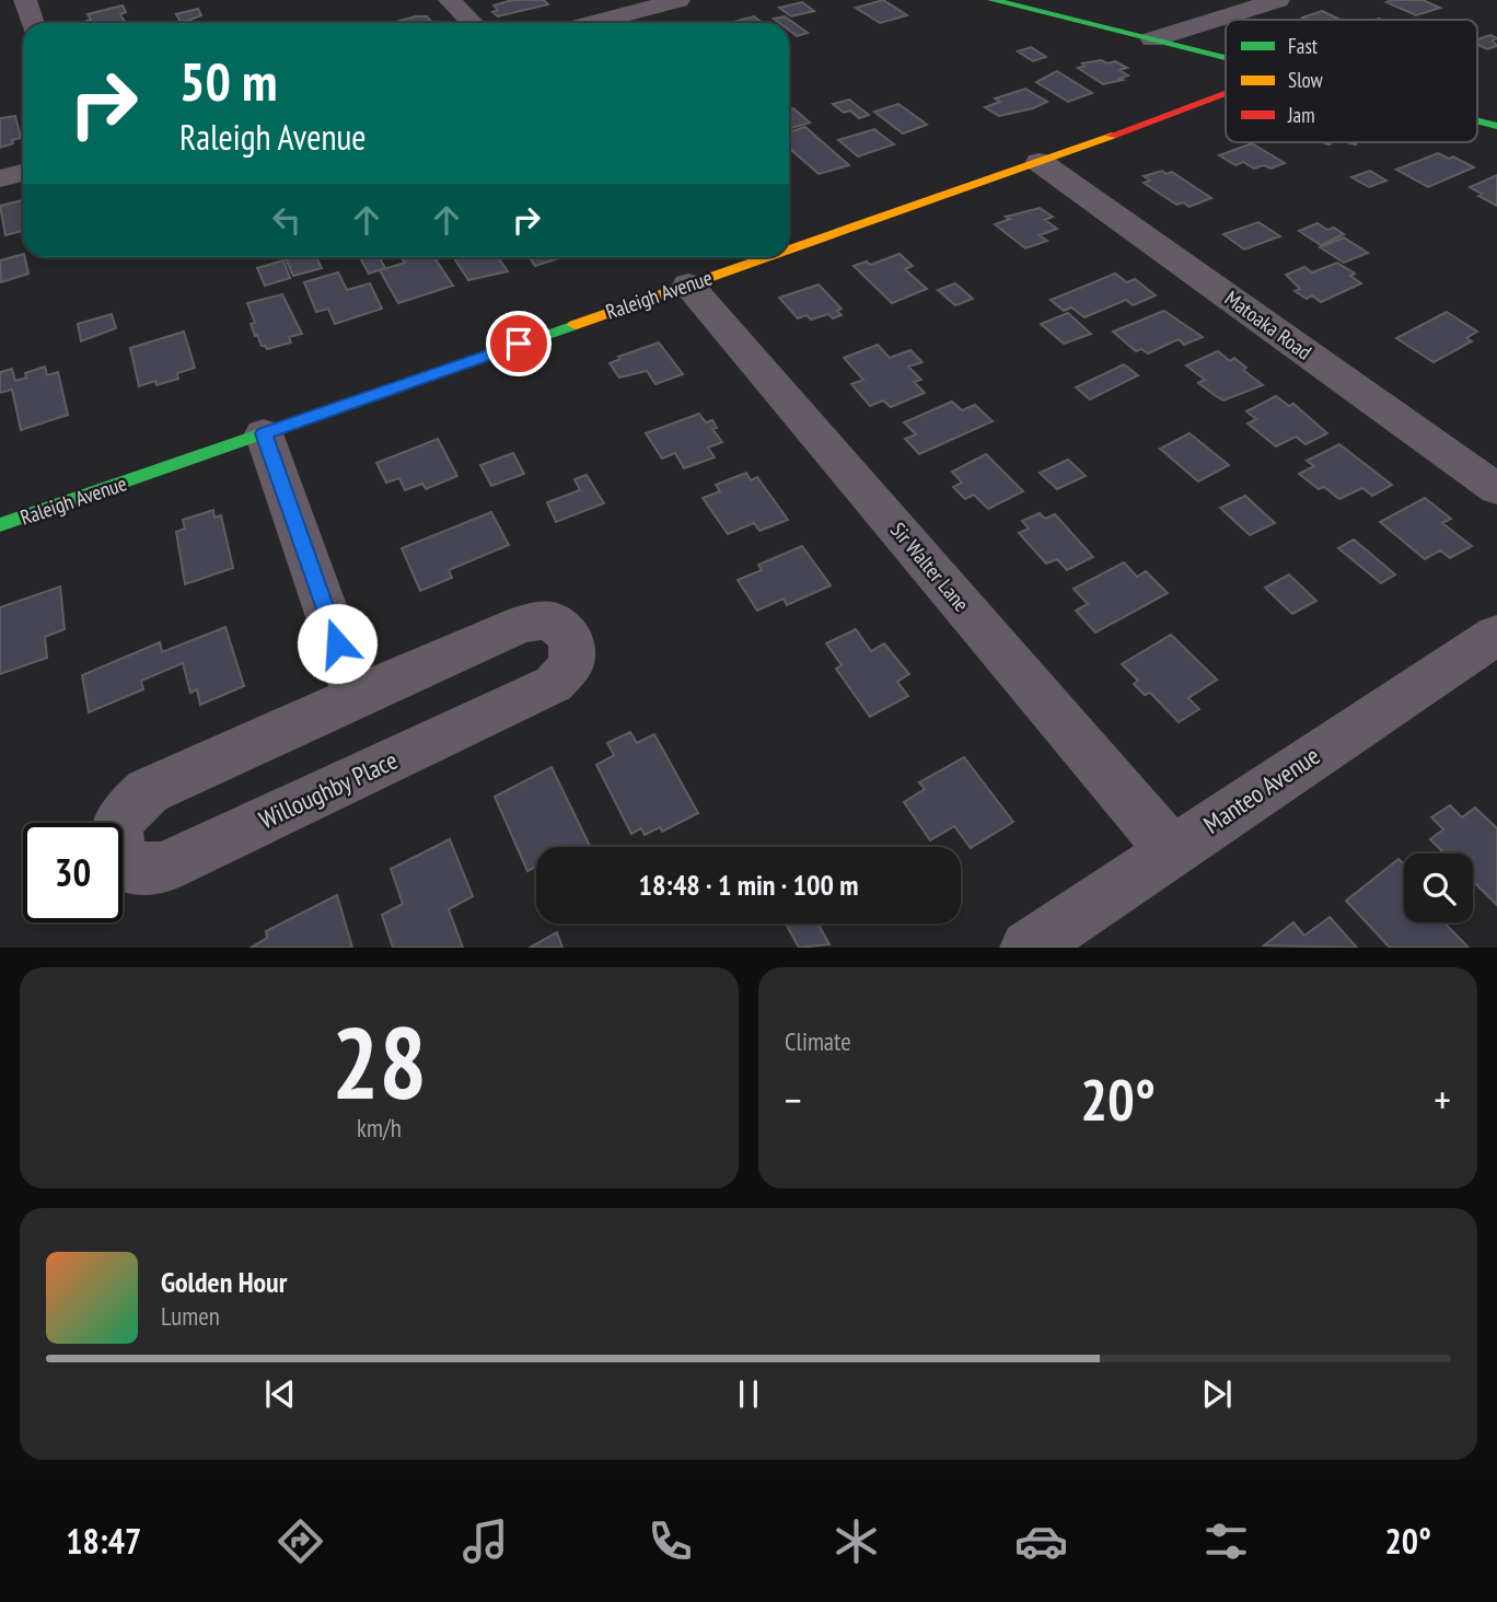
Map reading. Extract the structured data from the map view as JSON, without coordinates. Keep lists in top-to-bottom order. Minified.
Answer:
{"streets":{"street":["Raleigh Avenue","Matoaka Road","Sir Walter Lane","Willoughby Place","Manteo Avenue"]},"crossings":[["Raleigh Avenue","Matoaka Road"],["Raleigh Avenue","Sir Walter Lane"],["Sir Walter Lane","Manteo Avenue"]],"legend":["Fast","Slow","Jam"],"page":{"turn":["50 m","Raleigh Avenue"],"limit":"30","trip":"18:48 · 1 min · 100 m","tile":[["28","km/h"],"Climate"],"heat":["−","20°","+"],"song":["Golden Hour","Lumen"],"tabs":["18:47","20°"]}}
